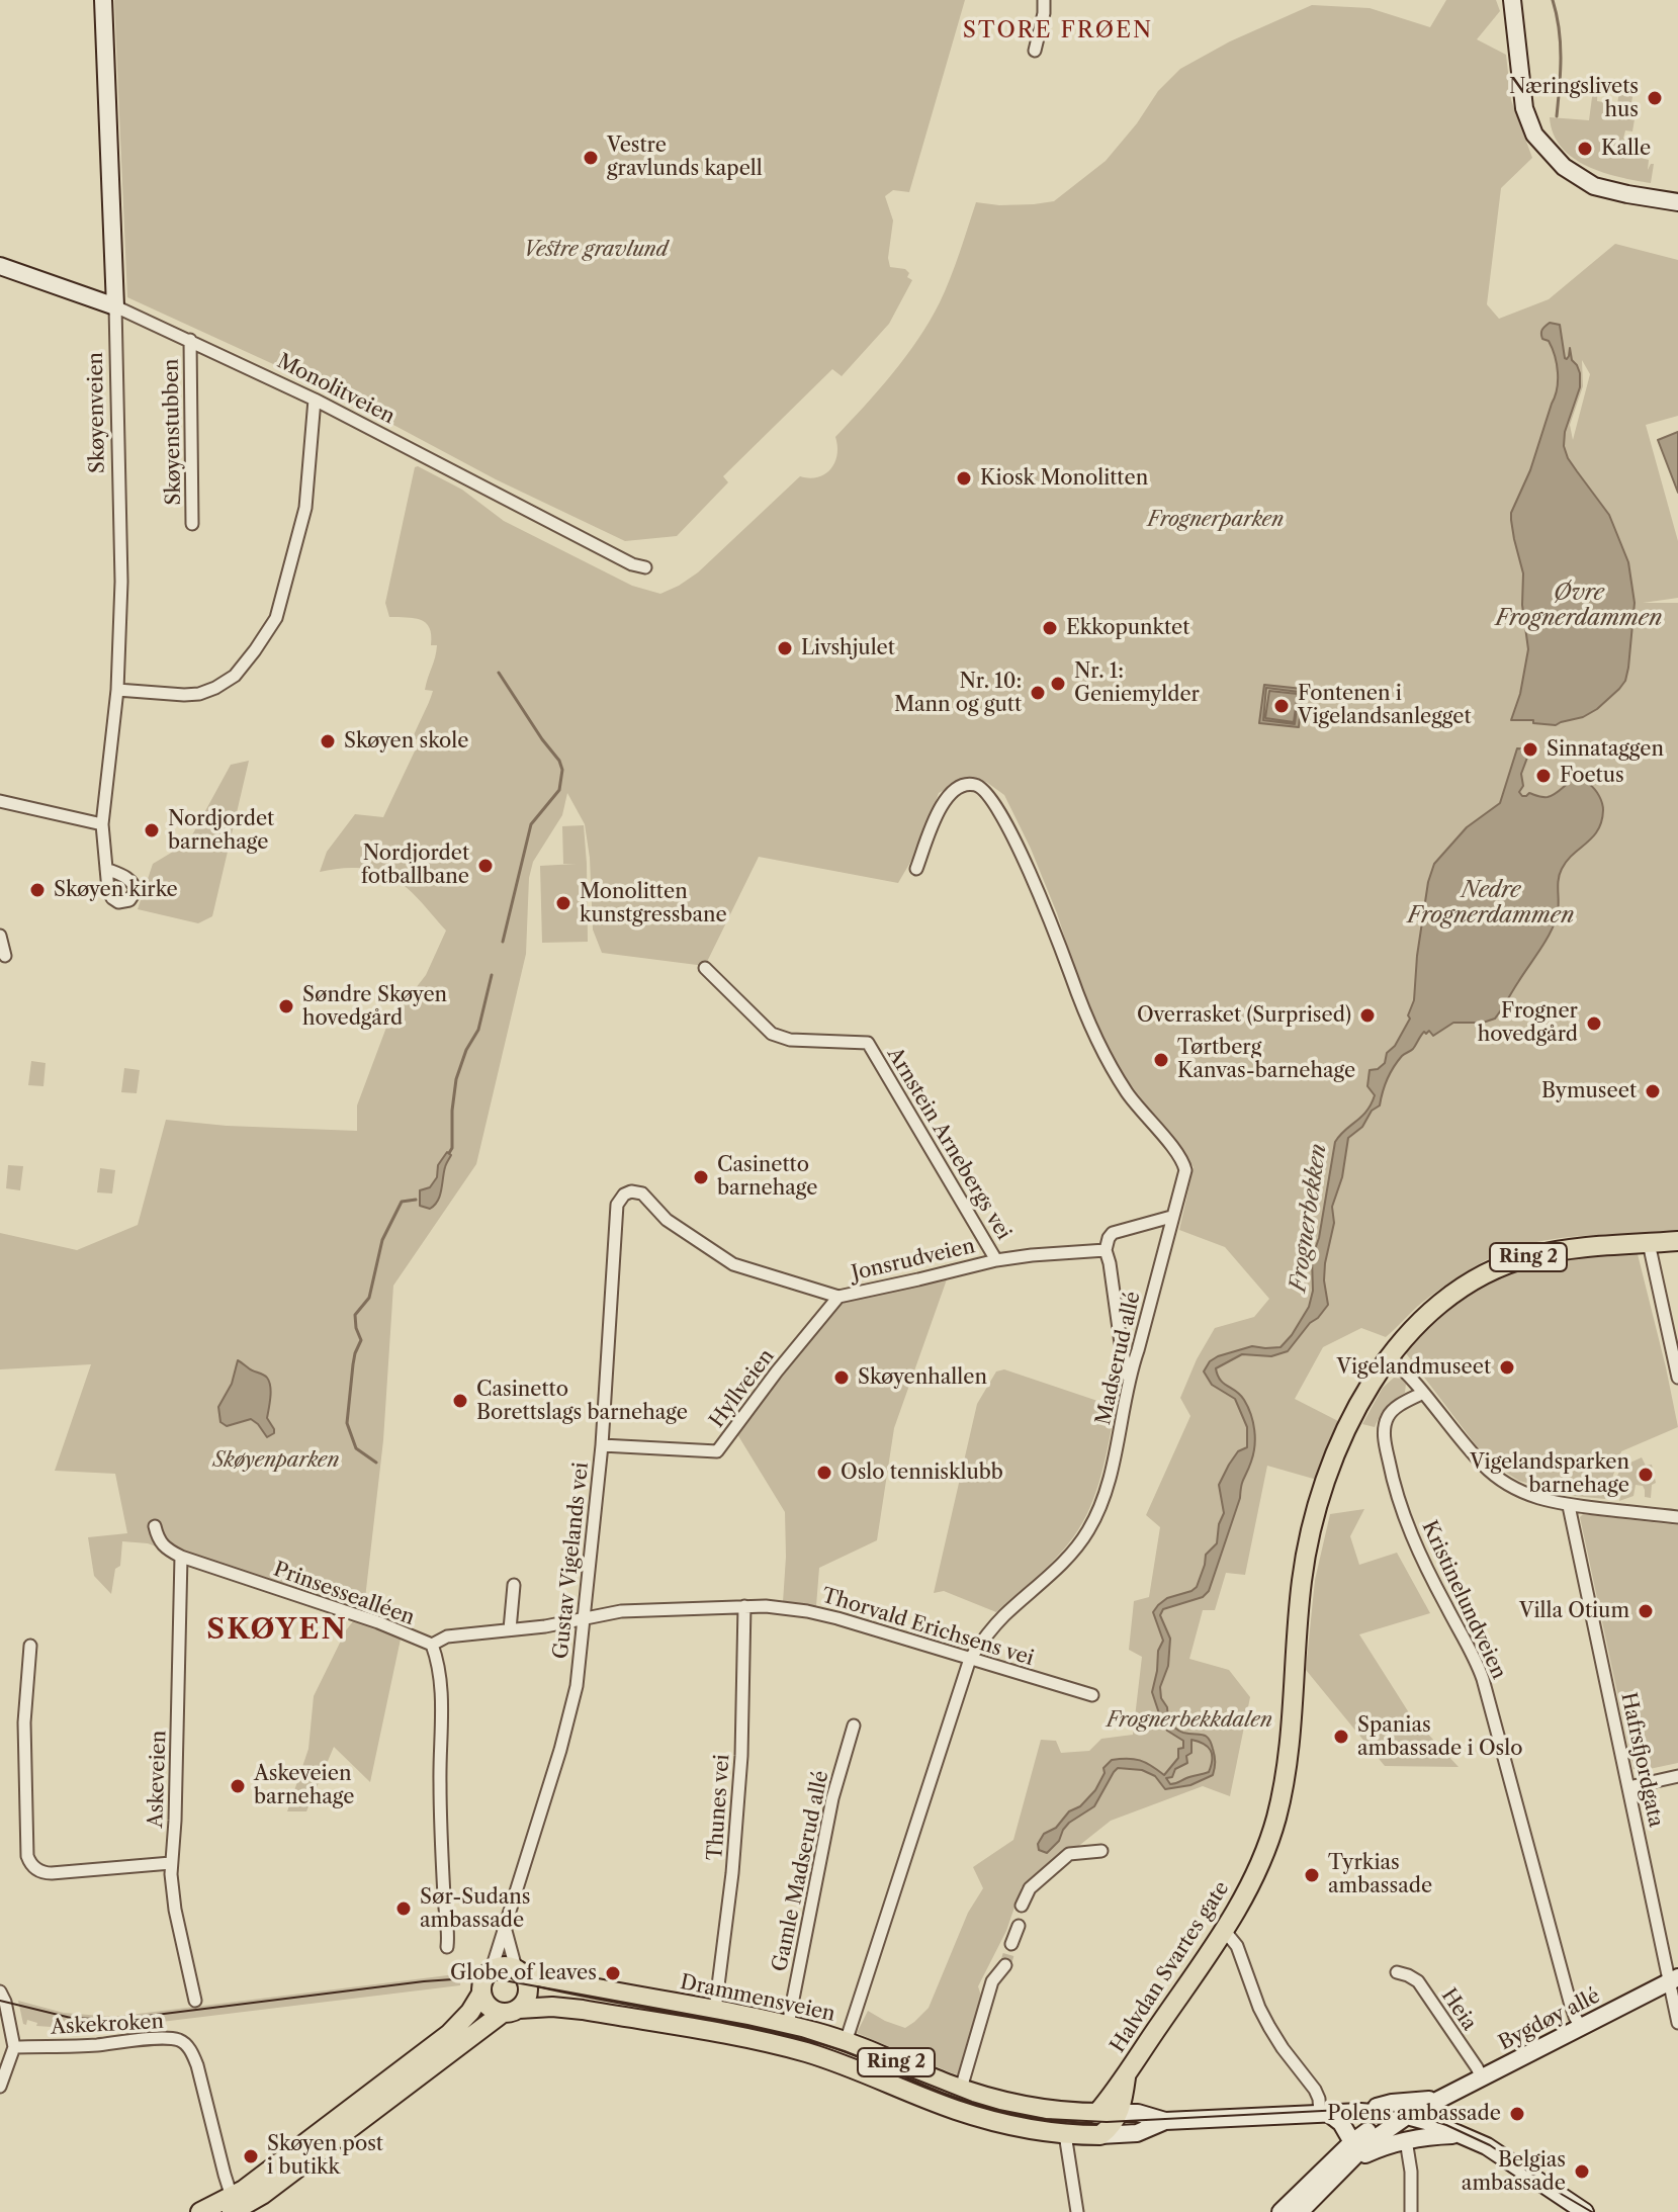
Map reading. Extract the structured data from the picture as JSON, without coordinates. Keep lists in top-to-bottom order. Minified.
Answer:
{"streets":{"main road":["Ring 2","Halvdan Svartes gate","Drammensveien"],"street":["Monolitveien","Skøyenveien","Skøyenstubben","Arnstein Arnebergs vei","Jonsrudveien","Madserud allé","Hyllveien","Gustav Vigelands vei","Prinsessealléen","Kristinelundveien","Thorvald Erichsens vei","Hafrsfjordgata","Askeveien","Thunes vei","Gamle Madserud allé","Heia","Bygdøy allé","Askekroken"]},"crossings":[["Monolitveien","Skøyenveien"],["Monolitveien","Skøyenstubben"],["Arnstein Arnebergs vei","Jonsrudveien"],["Jonsrudveien","Hyllveien"],["Jonsrudveien","Gustav Vigelands vei"],["Madserud allé","Thorvald Erichsens vei"],["Madserud allé","Drammensveien"],["Hyllveien","Gustav Vigelands vei"],["Gustav Vigelands vei","Thorvald Erichsens vei"],["Gustav Vigelands vei","Drammensveien"],["Prinsessealléen","Thorvald Erichsens vei"],["Prinsessealléen","Askeveien"],["Kristinelundveien","Bygdøy allé"],["Thorvald Erichsens vei","Thunes vei"],["Hafrsfjordgata","Bygdøy allé"],["Thunes vei","Drammensveien"],["Gamle Madserud allé","Drammensveien"],["Halvdan Svartes gate","Drammensveien"],["Drammensveien","Bygdøy allé"],["Heia","Bygdøy allé"]],"districts":["STORE FRØEN","SKØYEN"],"water":["Øvre Frognerdammen","Nedre Frognerdammen","Frognerbekken"],"parks":["Vestre gravlund","Frognerparken","Skøyenparken","Frognerbekkdalen"],"places":["Næringslivets hus","Kalle","Vestre gravlunds kapell","Kiosk Monolitten","Ekkopunktet","Livshjulet","Nr. 1: Geniemylder","Nr. 10: Mann og gutt","Fontenen i Vigelandsanlegget","Skøyen skole","Sinnataggen","Foetus","Nordjordet barnehage","Nordjordet fotballbane","Skøyen kirke","Monolitten kunstgressbane","Søndre Skøyen hovedgård","Overrasket (Surprised)","Frogner hovedgård","Tørtberg Kanvas-barnehage","Bymuseet","Casinetto barnehage","Vigelandmuseet","Skøyenhallen","Casinetto Borettslags barnehage","Oslo tennisklubb","Vigelandsparken barnehage","Villa Otium","Spanias ambassade i Oslo","Askeveien barnehage","Tyrkias ambassade","Sør-Sudans ambassade","Globe of leaves","Polens ambassade","Skøyen post i butikk","Belgias ambassade"]}
